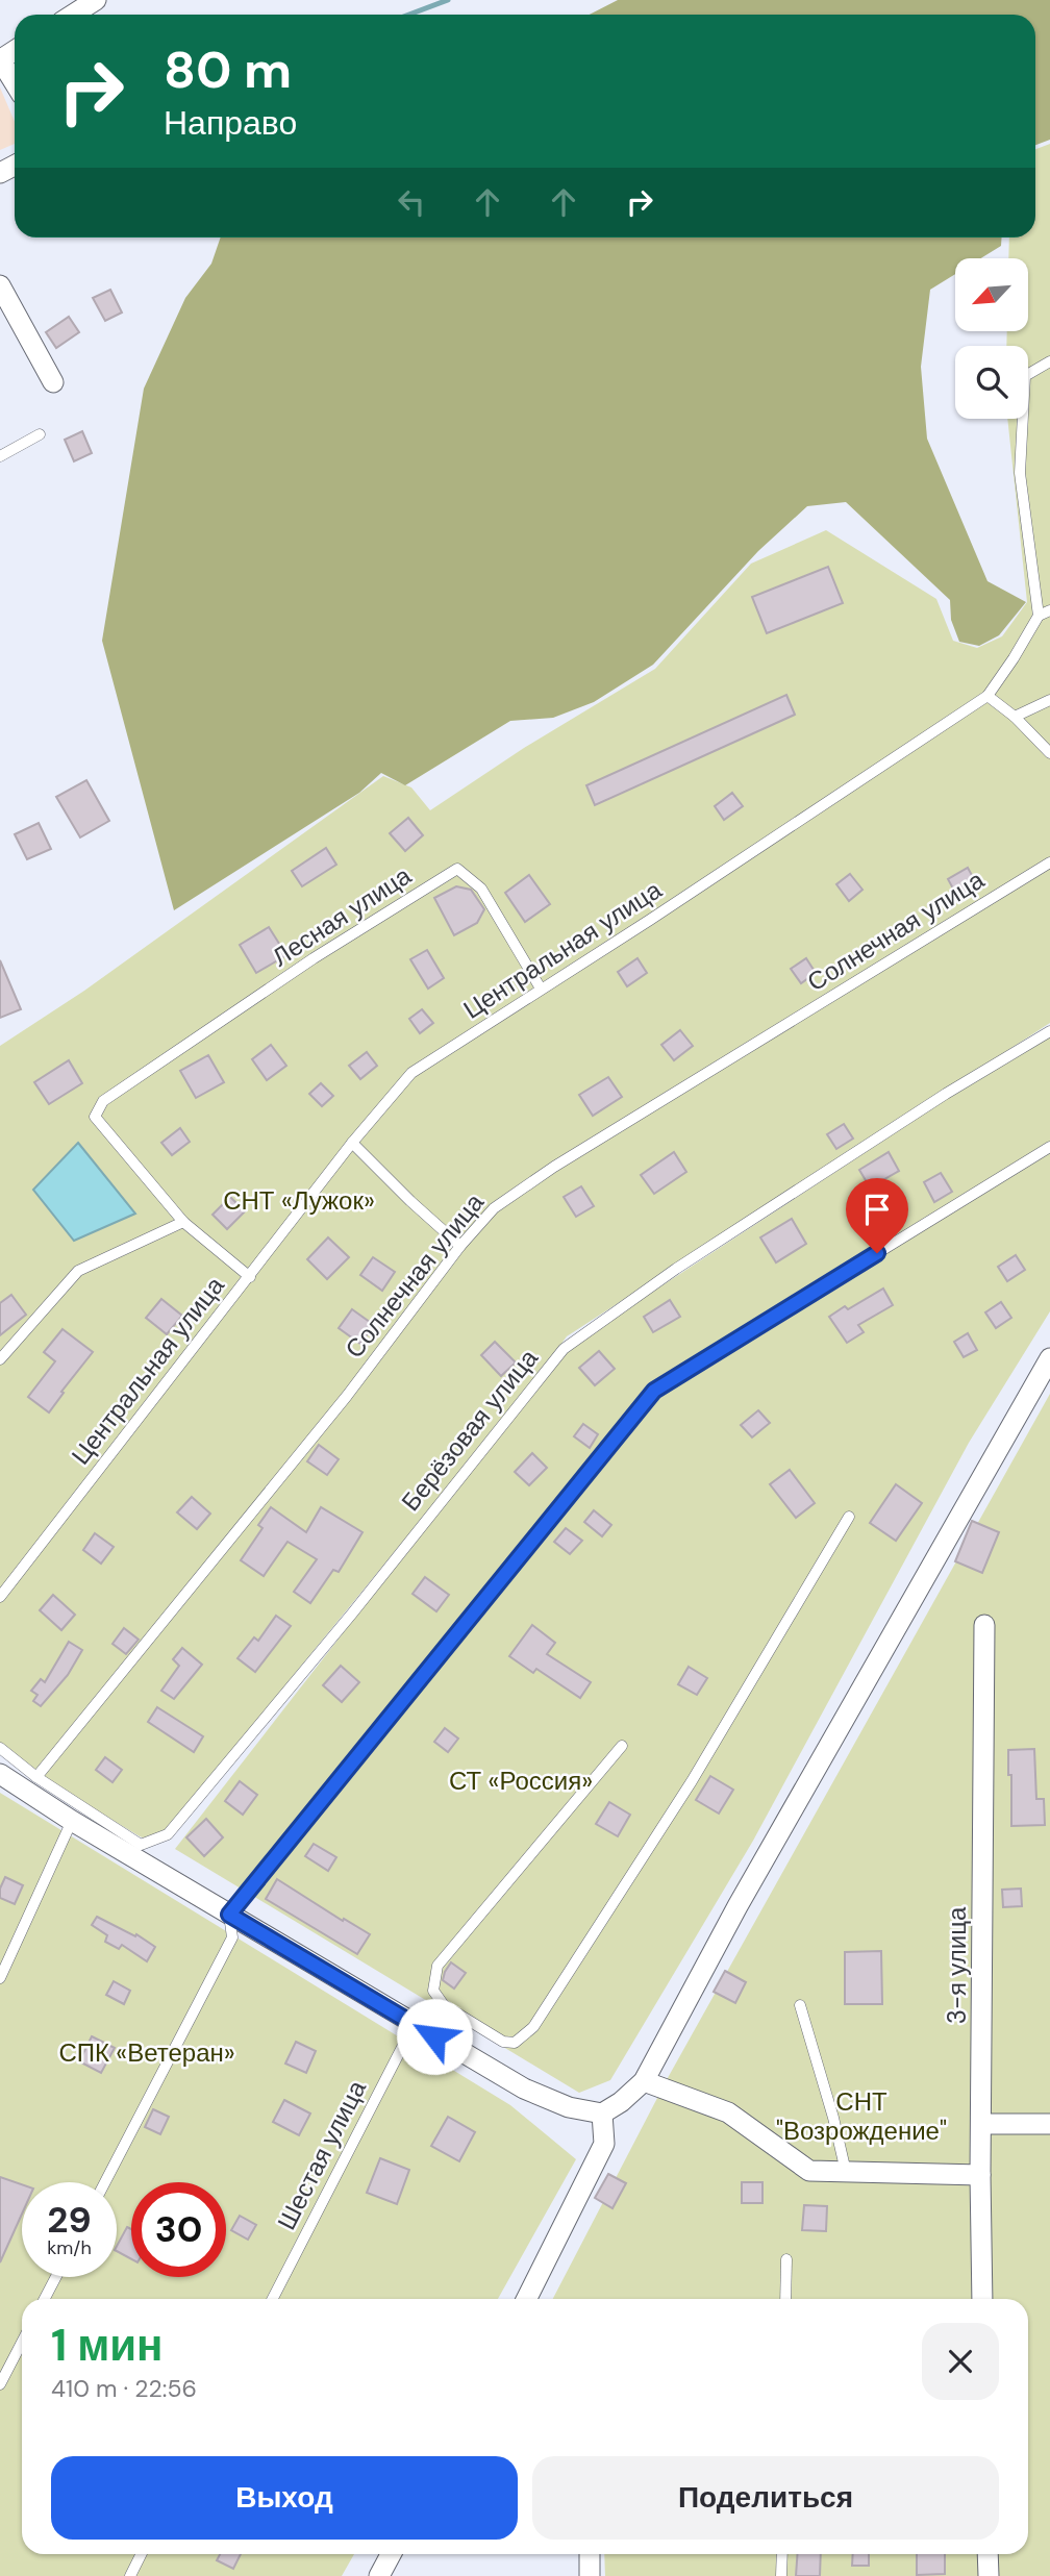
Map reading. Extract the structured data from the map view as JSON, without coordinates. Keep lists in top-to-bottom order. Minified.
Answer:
{"streets":{"street":["3-я улица"],"lane":["Лесная улица","Солнечная улица","Центральная улица","Берёзовая улица","Шестая улица"]},"crossings":[["Лесная улица","Центральная улица"],["Солнечная улица","Берёзовая улица"]],"parks":["СНТ «Лужок»","СТ «Россия»","СПК «Ветеран»","СНТ \"Возрождение\""],"north":"bottom left","page":{"turn":["80 m","Направо"],"speed":"29 km/h","limit":"30","heading":["1 мин","410 m · 22:56"],"buttons":["Выход","Поделиться"]}}
